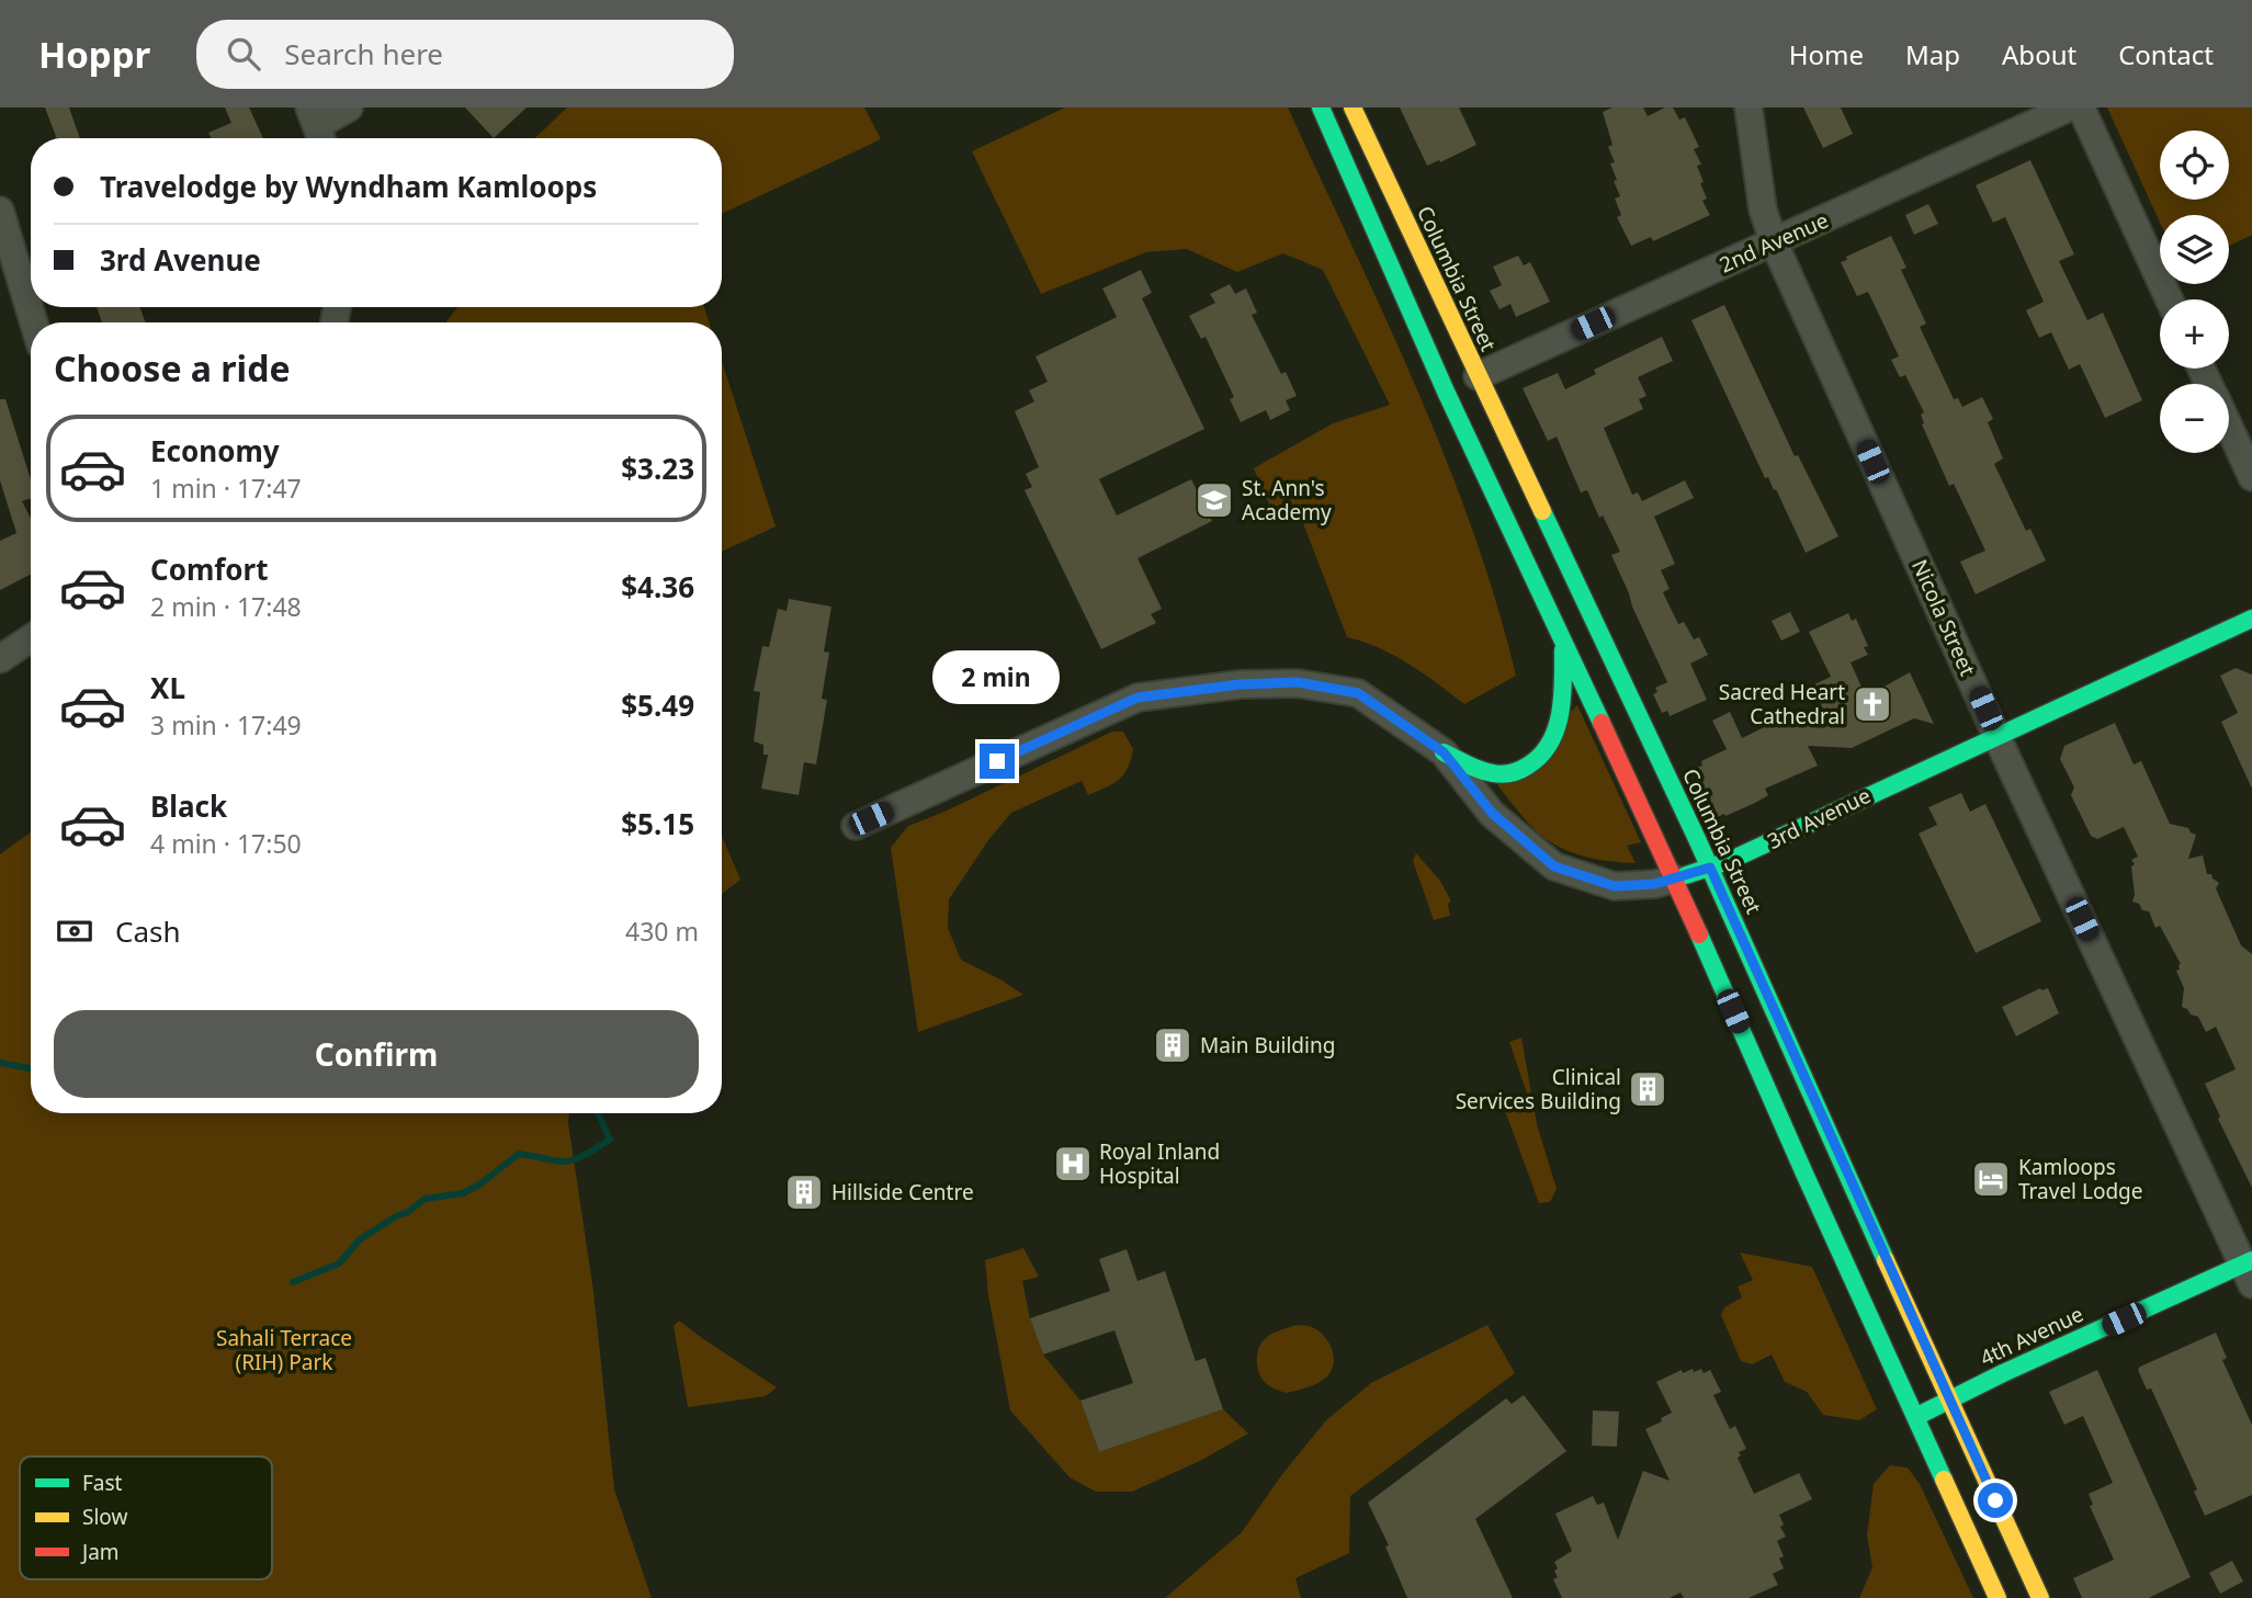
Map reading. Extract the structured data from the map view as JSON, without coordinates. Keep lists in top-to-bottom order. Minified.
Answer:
{"streets":{"main road":["Columbia Street","3rd Avenue","4th Avenue"],"street":["2nd Avenue","Nicola Street"]},"crossings":[["2nd Avenue","Columbia Street"],["2nd Avenue","Nicola Street"],["Columbia Street","3rd Avenue"],["Columbia Street","4th Avenue"],["Nicola Street","3rd Avenue"],["Nicola Street","4th Avenue"]],"parks":["Sahali Terrace (RIH) Park"],"places":{"school or university":["St. Ann's Academy"],"church":["Sacred Heart Cathedral"],"building":["Main Building","Clinical Services Building","Hillside Centre"],"hospital":["Royal Inland Hospital"],"hotel":["Kamloops Travel Lodge"]},"legend":["Fast","Slow","Jam"],"page":{"header":"Hoppr","search":"Search here","nav":["Home","Map","About","Contact"],"map_buttons":["+","−"],"banner":["Travelodge by Wyndham Kamloops","3rd Avenue"],"heading":"Choose a ride","list":[{"name":"Economy","note":"1 min · 17:47","value":"$3.23"},{"name":"Comfort","note":"2 min · 17:48","value":"$4.36"},{"name":"XL","note":"3 min · 17:49","value":"$5.49"},{"name":"Black","note":"4 min · 17:50","value":"$5.15"}],"bubble":"2 min","pay":["Cash","430 m"],"buttons":"Confirm"}}
